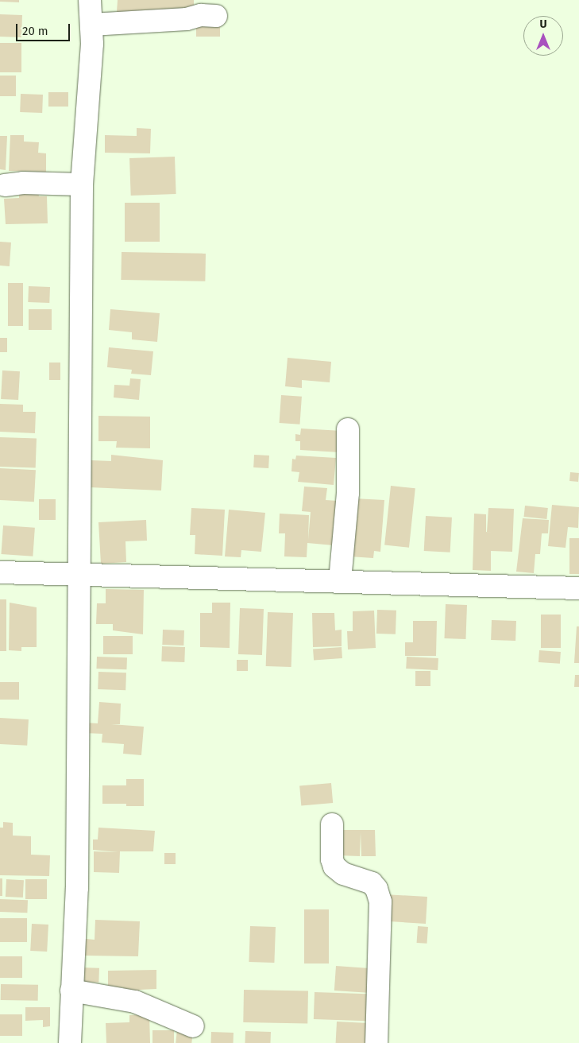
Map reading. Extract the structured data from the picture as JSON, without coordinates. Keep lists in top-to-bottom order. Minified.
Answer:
{"scale_bar":"20 m","north":"top"}
